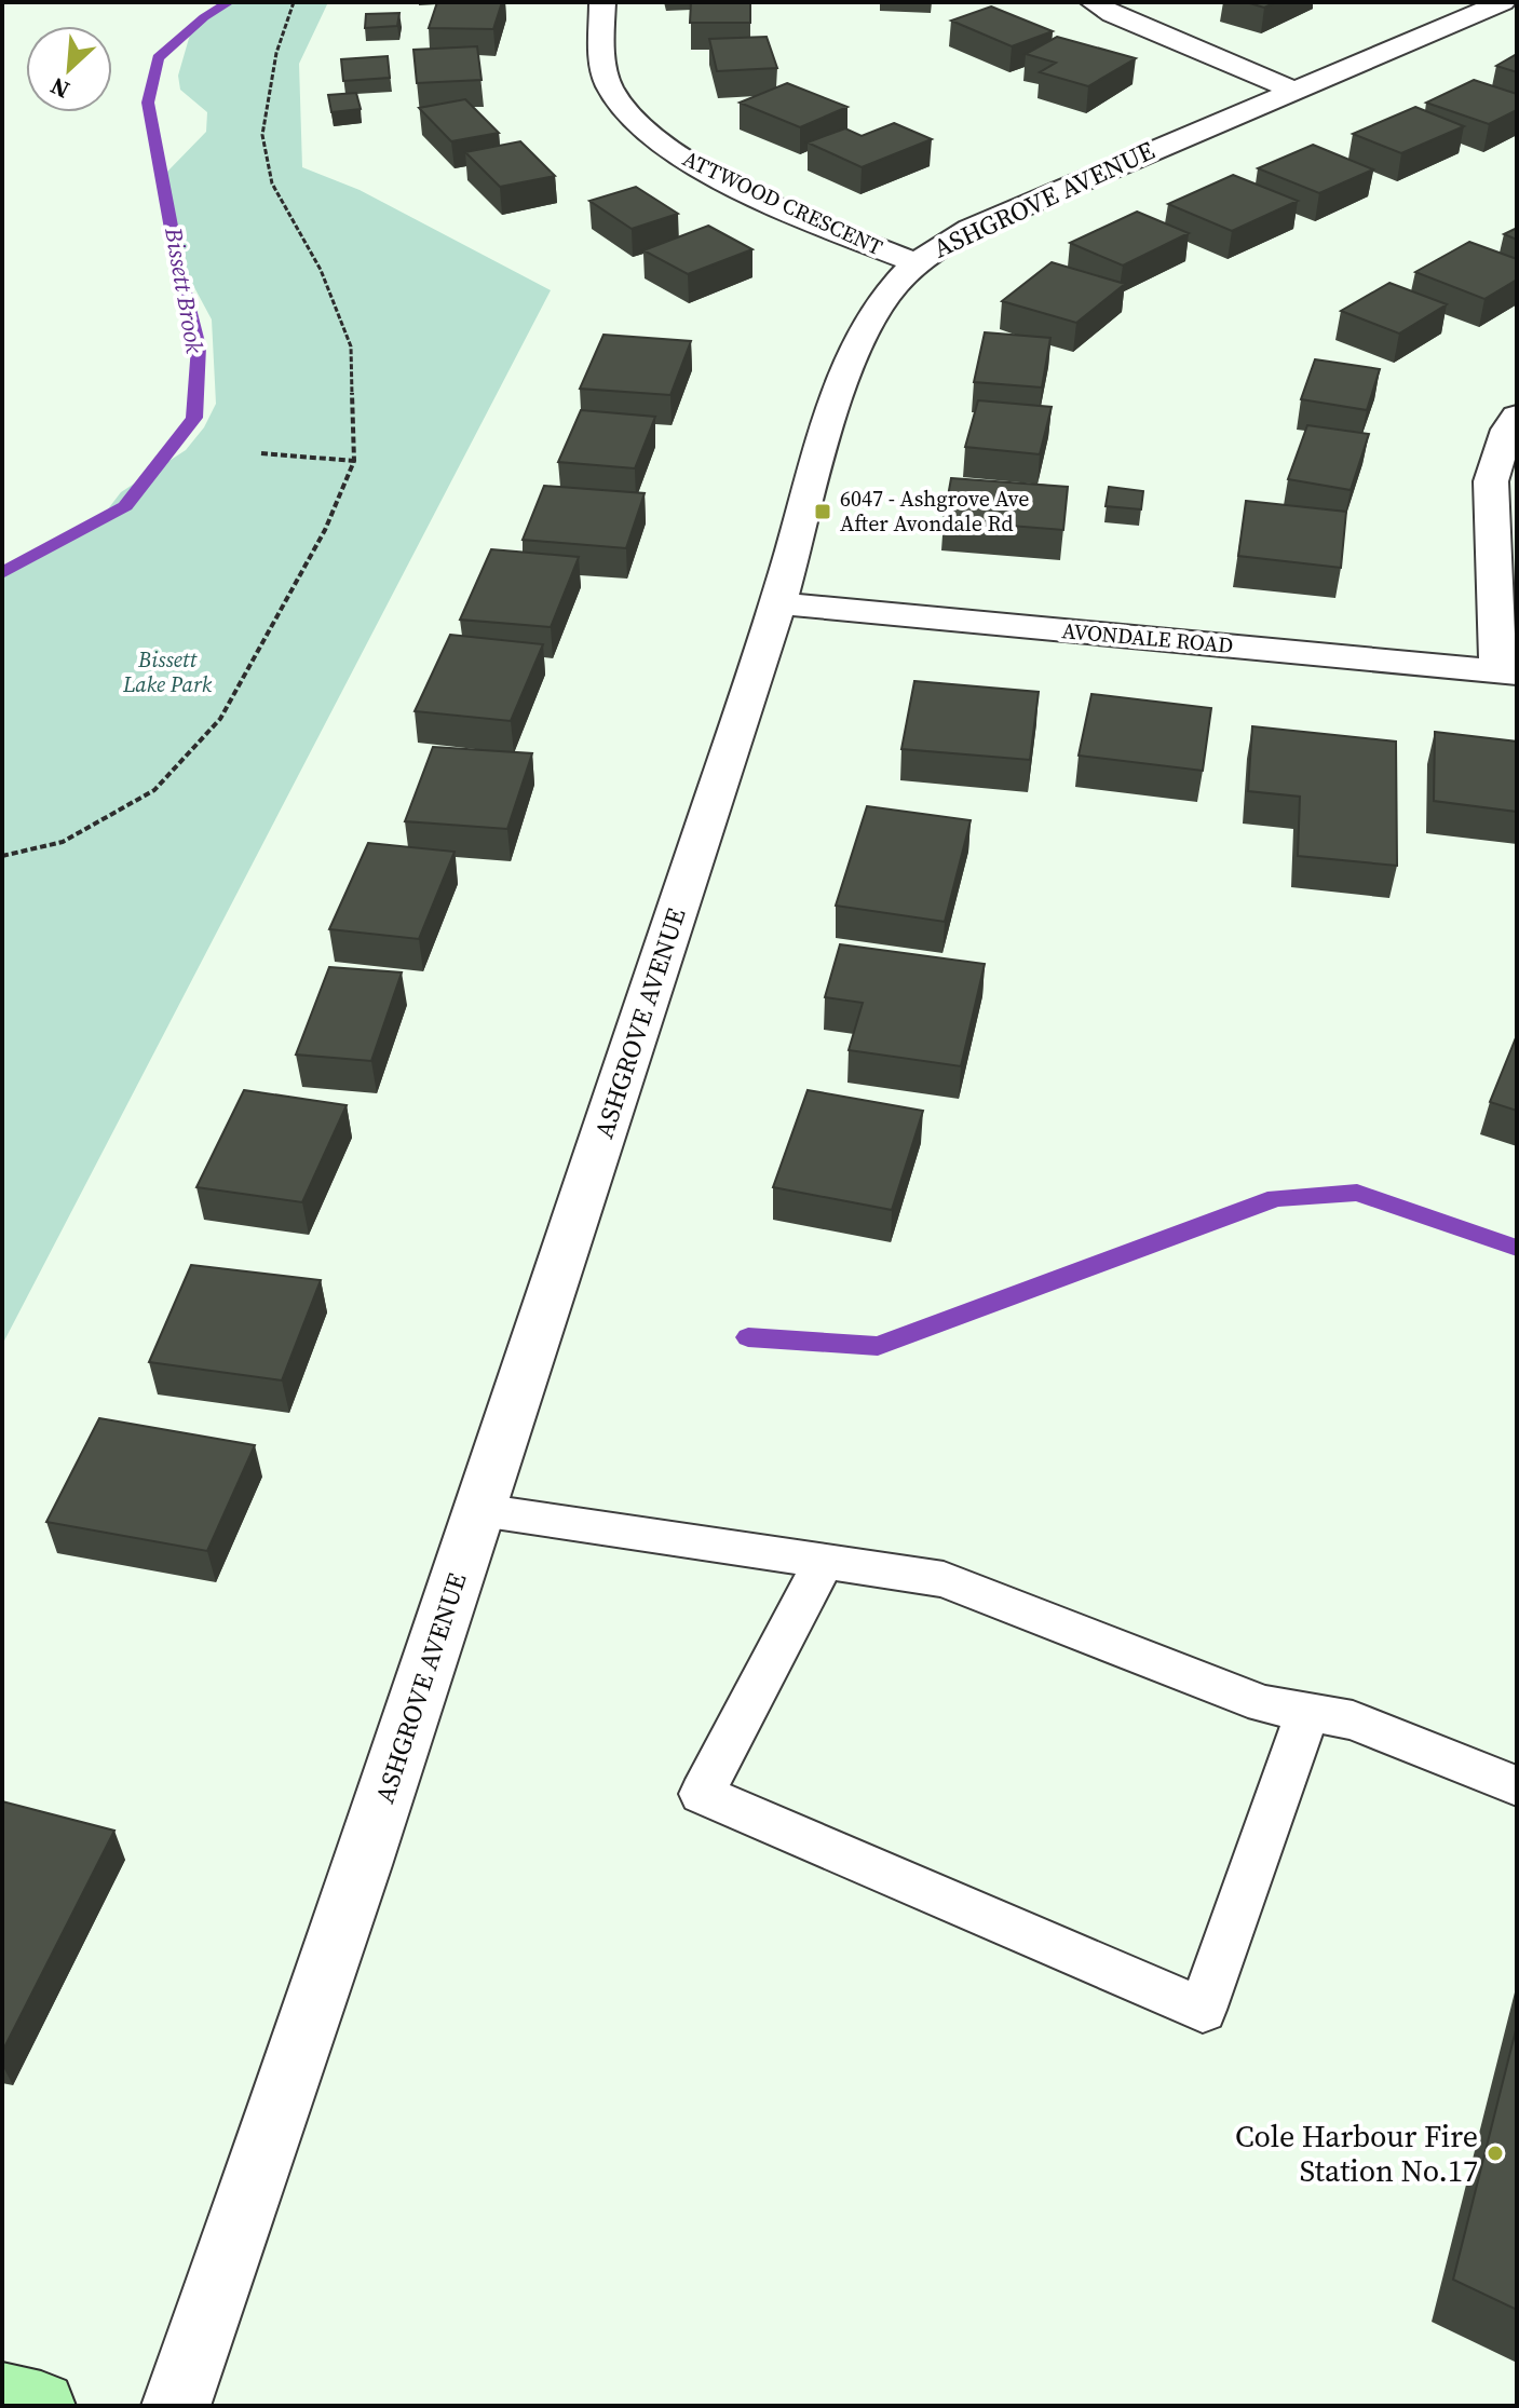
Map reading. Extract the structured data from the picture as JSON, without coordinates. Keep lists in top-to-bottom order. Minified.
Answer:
{"streets":{"street":["ASHGROVE AVENUE","ATTWOOD CRESCENT","AVONDALE ROAD"]},"crossings":[["ASHGROVE AVENUE","ATTWOOD CRESCENT"],["ASHGROVE AVENUE","AVONDALE ROAD"]],"water":["Bissett Brook"],"parks":["Bissett Lake Park"],"places":{"transit":["6047 - Ashgrove Ave After Avondale Rd"],"other":["Cole Harbour Fire Station No.17"]},"north":"bottom left"}
